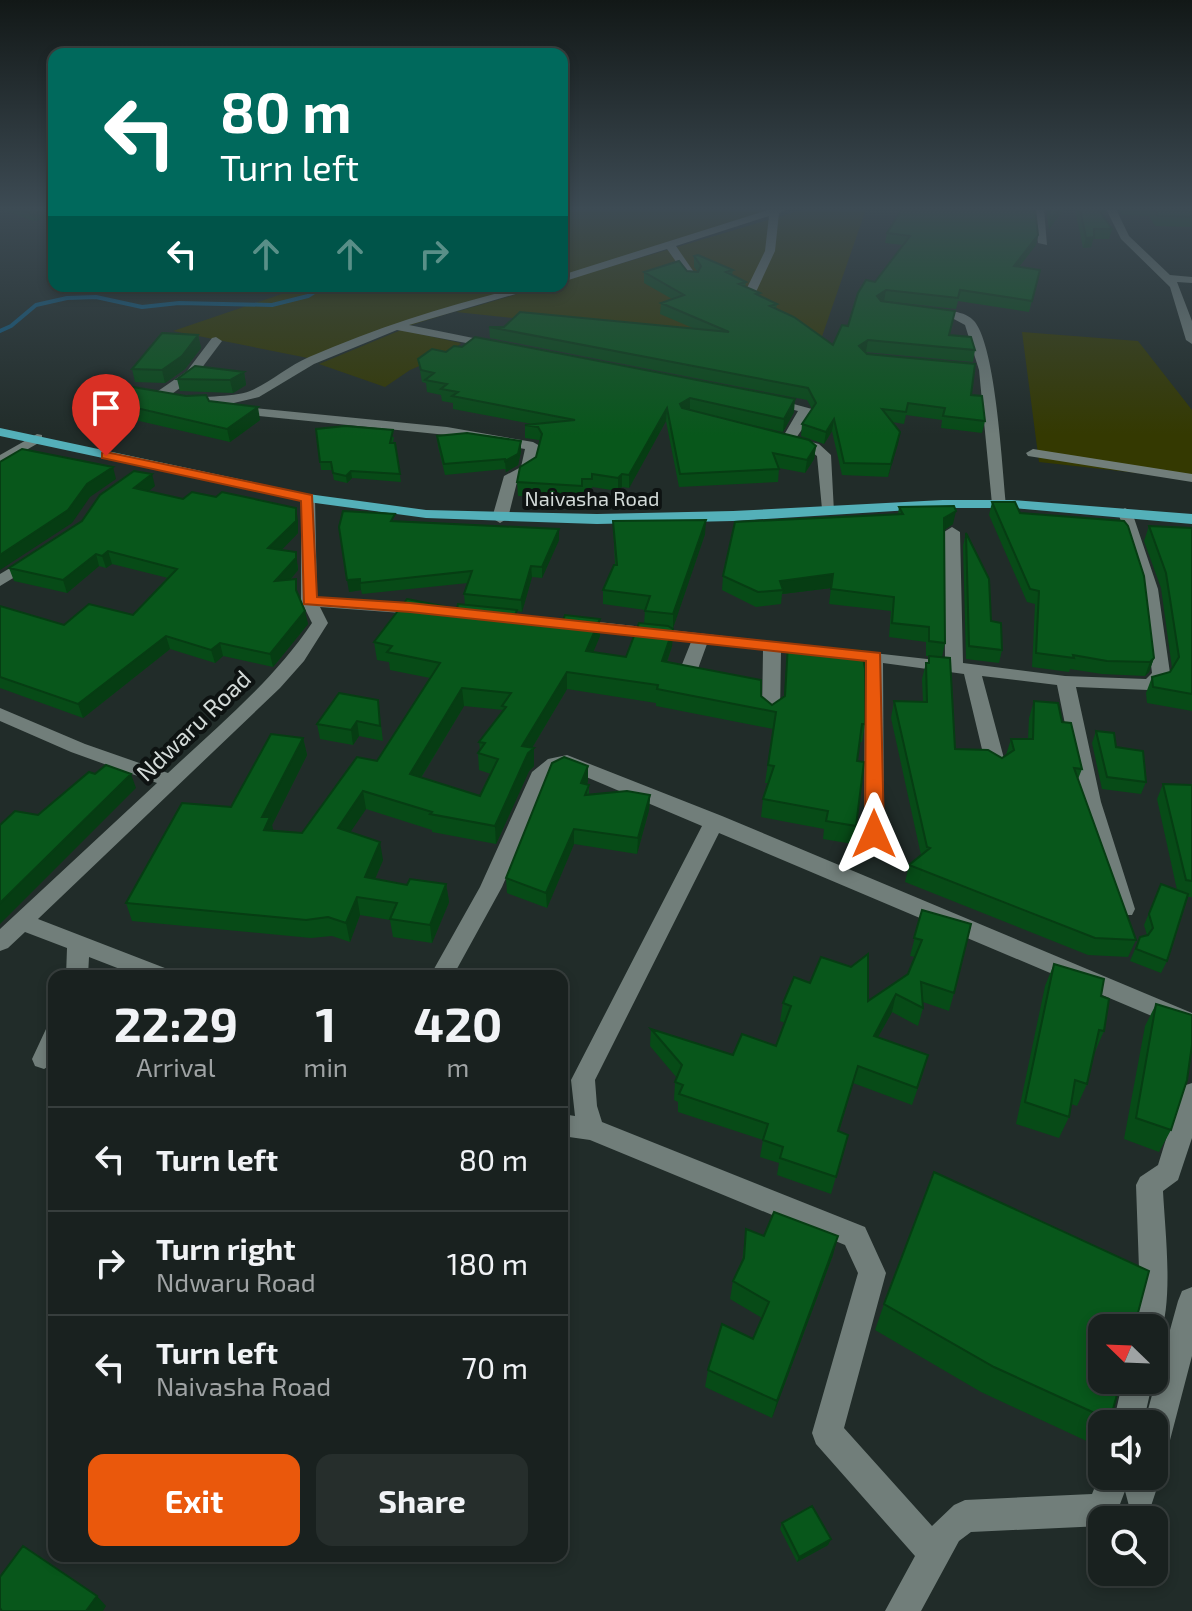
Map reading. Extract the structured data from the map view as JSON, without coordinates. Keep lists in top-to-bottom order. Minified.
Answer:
{"streets":{"main road":["Naivasha Road"],"street":["Ndwaru Road"]},"crossings":[["Naivasha Road","Ndwaru Road"]],"north":"top left","page":{"turn":["80 m","Turn left"],"eta":["22:29","Arrival","1","min","420","m"],"list":[{"name":"Turn left","value":"80 m"},{"name":"Turn right","note":"Ndwaru Road","value":"180 m"},{"name":"Turn left","note":"Naivasha Road","value":"70 m"}],"buttons":["Exit","Share"]}}
